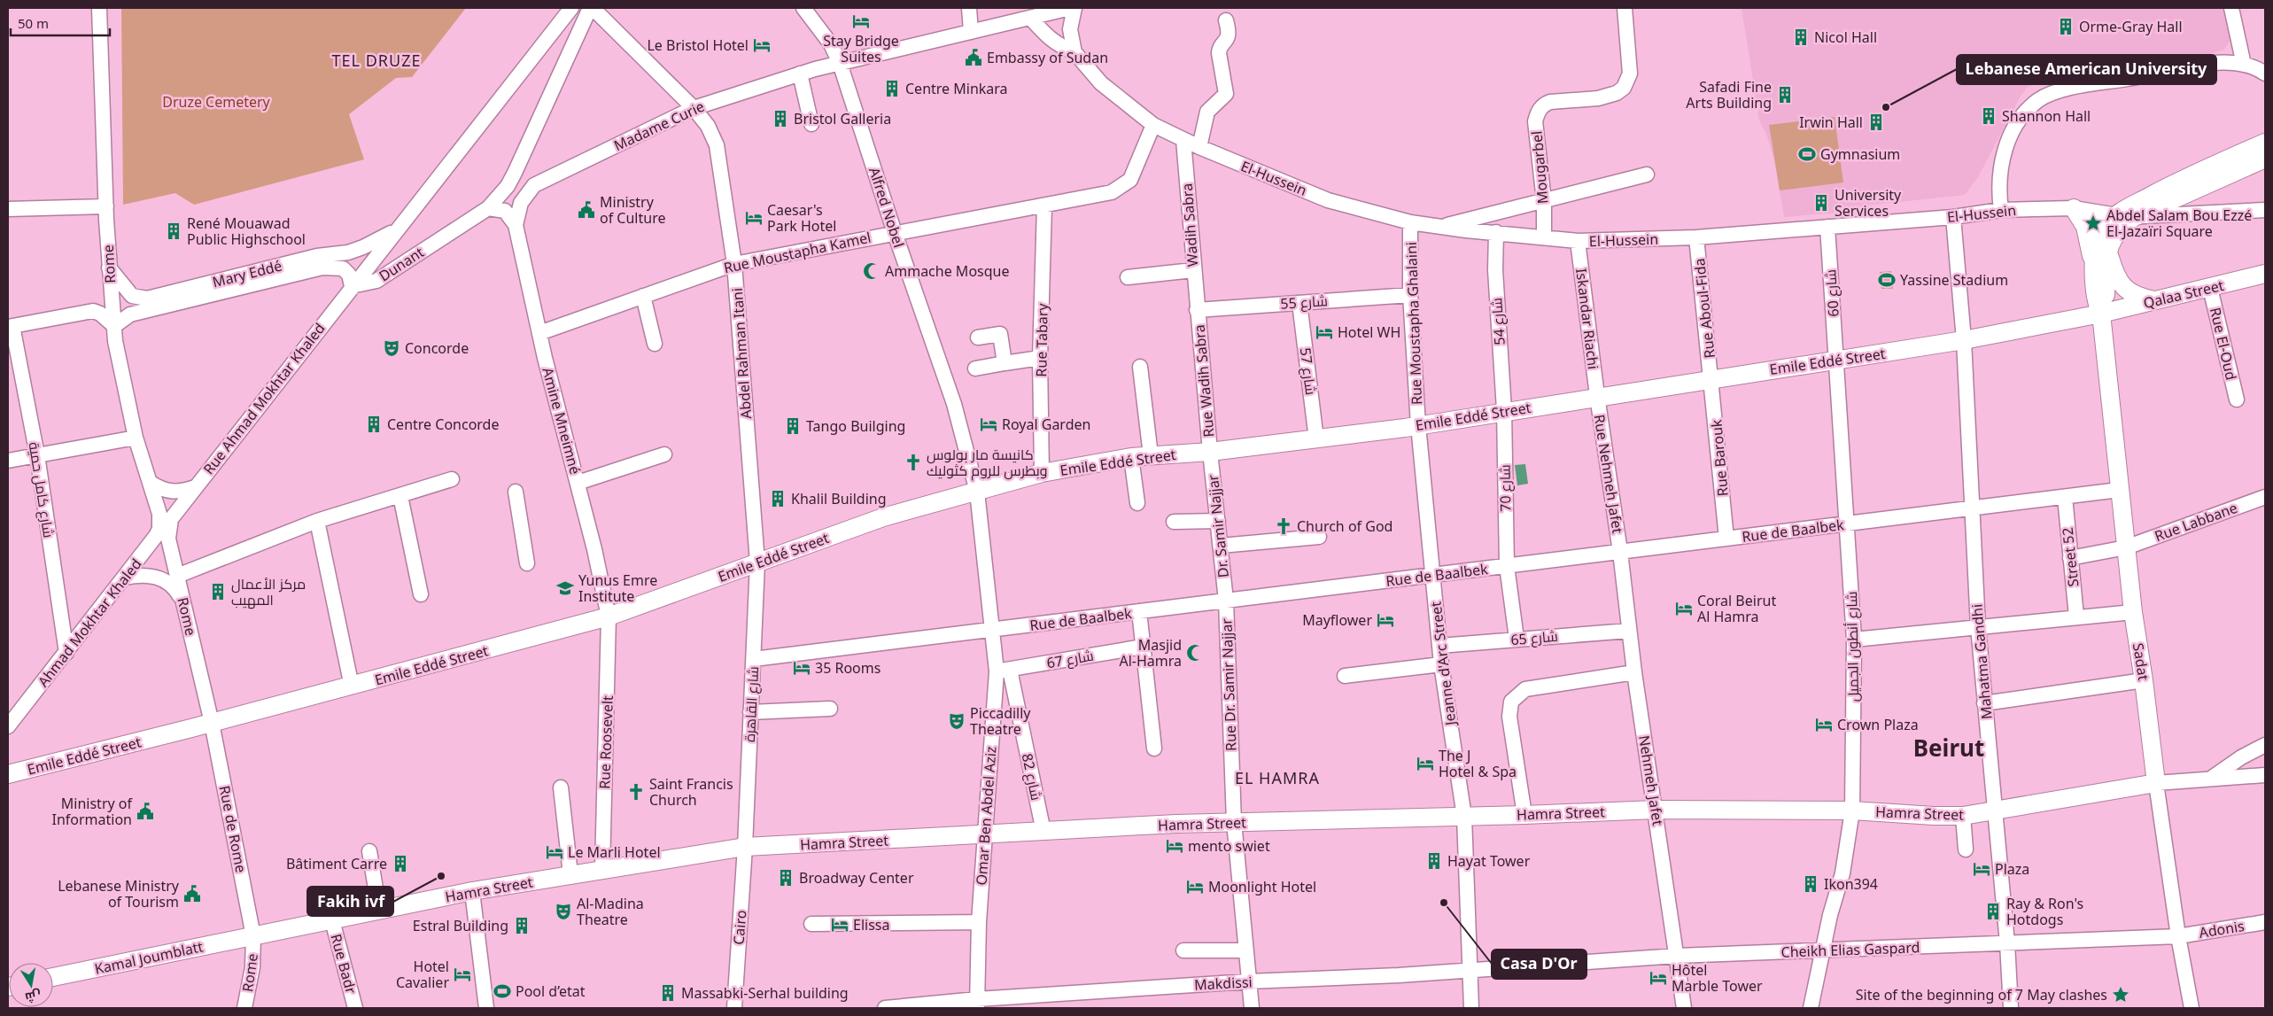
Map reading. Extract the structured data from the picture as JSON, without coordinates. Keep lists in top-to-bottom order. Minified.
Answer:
{"streets":{"main road":["Qalaa Street","Emile Eddé Street","Sadat","Hamra Street","Kamal Joumblatt"],"street":["Madame Curie","Mougarbel","El-Hussein","Alfred Nobel","Wadih Sabra","Rue Moustapha Kamel","Rome","Dunant","Mary Eddé","شارع 60","شارع 55","Rue Aboul-Fida","Iskandar Riachi","شارع 54","Rue Moustapha Ghalaini","Rue Tabary","Rue El-Oud","Abdel Rahman Itani","شارع 57","Rue Wadih Sabra","Rue Ahmad Mokhtar Khaled","Amine Mneimné","Rue Barouk","Rue Nehmeh Jafet","شارع 70","شارع كامل حمية","Rue Labbane","Dr. Samir Najjar","Rue de Baalbek","Street 52","Ahmad Mokhtar Khaled","شارع 65","شارع أنطون الجميل","شارع 67","Mahatma Gandhi","Jeanne d'Arc Street","Rue Dr. Samir Najjar","شارع القاهرة","Rue Roosevelt","شارع 82","Nehmeh Jafet","Omar Ben Abdel Aziz","Rue de Rome","Cairo","Adonis","Cheikh Elias Gaspard","Rue Badr","Makdissi"]},"crossings":[["Madame Curie","Alfred Nobel"],["Madame Curie","Abdel Rahman Itani"],["Madame Curie","Amine Mneimné"],["Mougarbel","El-Hussein"],["El-Hussein","Wadih Sabra"],["El-Hussein","Rue Moustapha Kamel"],["El-Hussein","شارع 60"],["El-Hussein","Rue Aboul-Fida"],["El-Hussein","Iskandar Riachi"],["El-Hussein","شارع 54"],["El-Hussein","Rue Moustapha Ghalaini"],["El-Hussein","Mahatma Gandhi"],["Alfred Nobel","Rue Moustapha Kamel"],["Alfred Nobel","Emile Eddé Street"],["Alfred Nobel","Omar Ben Abdel Aziz"],["Wadih Sabra","شارع 55"],["Wadih Sabra","Rue Wadih Sabra"],["Rue Moustapha Kamel","Rue Tabary"],["Rue Moustapha Kamel","Abdel Rahman Itani"],["Rue Moustapha Kamel","Amine Mneimné"],["Rome","Mary Eddé"],["Rome","Emile Eddé Street"],["Rome","Rue Ahmad Mokhtar Khaled"],["Rome","Ahmad Mokhtar Khaled"],["Rome","Hamra Street"],["Rome","Rue de Rome"],["Rome","Kamal Joumblatt"],["Dunant","Mary Eddé"],["Dunant","Abdel Rahman Itani"],["Dunant","Rue Ahmad Mokhtar Khaled"],["Mary Eddé","Rue Ahmad Mokhtar Khaled"],["شارع 60","Emile Eddé Street"],["شارع 60","شارع أنطون الجميل"],["Qalaa Street","Rue El-Oud"],["Qalaa Street","Emile Eddé Street"],["Qalaa Street","Sadat"],["شارع 55","Rue Moustapha Ghalaini"],["شارع 55","شارع 57"],["شارع 55","Rue Wadih Sabra"],["Rue Aboul-Fida","Emile Eddé Street"],["Rue Aboul-Fida","Rue Barouk"],["Iskandar Riachi","Emile Eddé Street"],["Iskandar Riachi","Rue Nehmeh Jafet"],["شارع 54","Emile Eddé Street"],["شارع 54","شارع 70"],["Rue Moustapha Ghalaini","Emile Eddé Street"],["Rue Moustapha Ghalaini","Jeanne d'Arc Street"],["Rue Tabary","Emile Eddé Street"],["Abdel Rahman Itani","Emile Eddé Street"],["Abdel Rahman Itani","شارع القاهرة"],["Emile Eddé Street","شارع 57"],["Emile Eddé Street","Rue Wadih Sabra"],["Emile Eddé Street","Amine Mneimné"],["Emile Eddé Street","Rue Barouk"],["Emile Eddé Street","Rue Nehmeh Jafet"],["Emile Eddé Street","شارع 70"],["Emile Eddé Street","Dr. Samir Najjar"],["Emile Eddé Street","شارع أنطون الجميل"],["Emile Eddé Street","Mahatma Gandhi"],["Emile Eddé Street","Sadat"],["Emile Eddé Street","Jeanne d'Arc Street"],["Emile Eddé Street","شارع القاهرة"],["Emile Eddé Street","Rue Roosevelt"],["Emile Eddé Street","Omar Ben Abdel Aziz"],["Emile Eddé Street","Rue de Rome"],["Rue Wadih Sabra","Dr. Samir Najjar"],["Amine Mneimné","Rue Roosevelt"],["Rue Barouk","Rue de Baalbek"],["Rue Nehmeh Jafet","Rue de Baalbek"],["Rue Nehmeh Jafet","Nehmeh Jafet"],["شارع 70","Rue de Baalbek"],["شارع 70","شارع 65"],["شارع كامل حمية","Ahmad Mokhtar Khaled"],["Rue Labbane","Street 52"],["Rue Labbane","Sadat"],["Dr. Samir Najjar","Rue de Baalbek"],["Dr. Samir Najjar","Rue Dr. Samir Najjar"],["Rue de Baalbek","Street 52"],["Rue de Baalbek","شارع أنطون الجميل"],["Rue de Baalbek","Mahatma Gandhi"],["Rue de Baalbek","Sadat"],["Rue de Baalbek","Jeanne d'Arc Street"],["Rue de Baalbek","Rue Dr. Samir Najjar"],["Rue de Baalbek","شارع القاهرة"],["Rue de Baalbek","Nehmeh Jafet"],["Rue de Baalbek","Omar Ben Abdel Aziz"],["شارع 65","Jeanne d'Arc Street"],["شارع 65","Nehmeh Jafet"],["شارع أنطون الجميل","Hamra Street"],["شارع أنطون الجميل","Cheikh Elias Gaspard"],["شارع 67","شارع 82"],["شارع 67","Omar Ben Abdel Aziz"],["Mahatma Gandhi","Hamra Street"],["Mahatma Gandhi","Cheikh Elias Gaspard"],["Sadat","Hamra Street"],["Sadat","Adonis"],["Sadat","Cheikh Elias Gaspard"],["Jeanne d'Arc Street","Hamra Street"],["Jeanne d'Arc Street","Cheikh Elias Gaspard"],["Jeanne d'Arc Street","Makdissi"],["Rue Dr. Samir Najjar","Hamra Street"],["Rue Dr. Samir Najjar","Makdissi"],["شارع القاهرة","Hamra Street"],["شارع القاهرة","Cairo"],["Rue Roosevelt","Hamra Street"],["شارع 82","Hamra Street"],["شارع 82","Omar Ben Abdel Aziz"],["Nehmeh Jafet","Hamra Street"],["Nehmeh Jafet","Cheikh Elias Gaspard"],["Hamra Street","Omar Ben Abdel Aziz"],["Hamra Street","Rue de Rome"],["Hamra Street","Cairo"],["Hamra Street","Kamal Joumblatt"],["Hamra Street","Rue Badr"],["Omar Ben Abdel Aziz","Makdissi"],["Rue de Rome","Kamal Joumblatt"],["Adonis","Cheikh Elias Gaspard"],["Cheikh Elias Gaspard","Makdissi"]],"districts":["TEL DRUZE","Beirut","EL HAMRA"],"parks":["Druze Cemetery"],"places":{"hotel":["Stay Bridge Suites","Le Bristol Hotel","Caesar's Park Hotel","Hotel WH","Royal Garden","Coral Beirut Al Hamra","Mayflower","35 Rooms","Crown Plaza","The J Hotel & Spa","mento swiet","Le Marli Hotel","Plaza","Moonlight Hotel","Elissa","Hotel Cavalier","Hôtel Marble Tower"],"building":["Orme-Gray Hall","Nicol Hall","Centre Minkara","Safadi Fine Arts Building","Shannon Hall","Bristol Galleria","Irwin Hall","University Services","René Mouawad Public Highschool","Centre Concorde","Tango Builging","Khalil Building","مركز الأعمال المهيب","Hayat Tower","Bâtiment Carre","Broadway Center","Ikon394","Ray & Ron's Hotdogs","Estral Building","Massabki-Serhal building"],"public building":["Embassy of Sudan","Ministry of Culture","Ministry of Information","Lebanese Ministry of Tourism"],"other":["Lebanese American University","Fakih ivf","Casa D'Or"],"sports":["Gymnasium","Yassine Stadium","Pool d’etat"],"place":["Abdel Salam Bou Ezzé El-Jazaïri Square","Site of the beginning of 7 May clashes"],"mosque":["Ammache Mosque","Masjid Al-Hamra"],"theatre":["Concorde","Piccadilly Theatre","Al-Madina Theatre"],"church":["كانيسة مار بولوس وبطرس للروم كثوليك","Church of God","Saint Francis Church"],"school or university":["Yunus Emre Institute"]},"scale_bar":"50 m","north":"bottom"}
